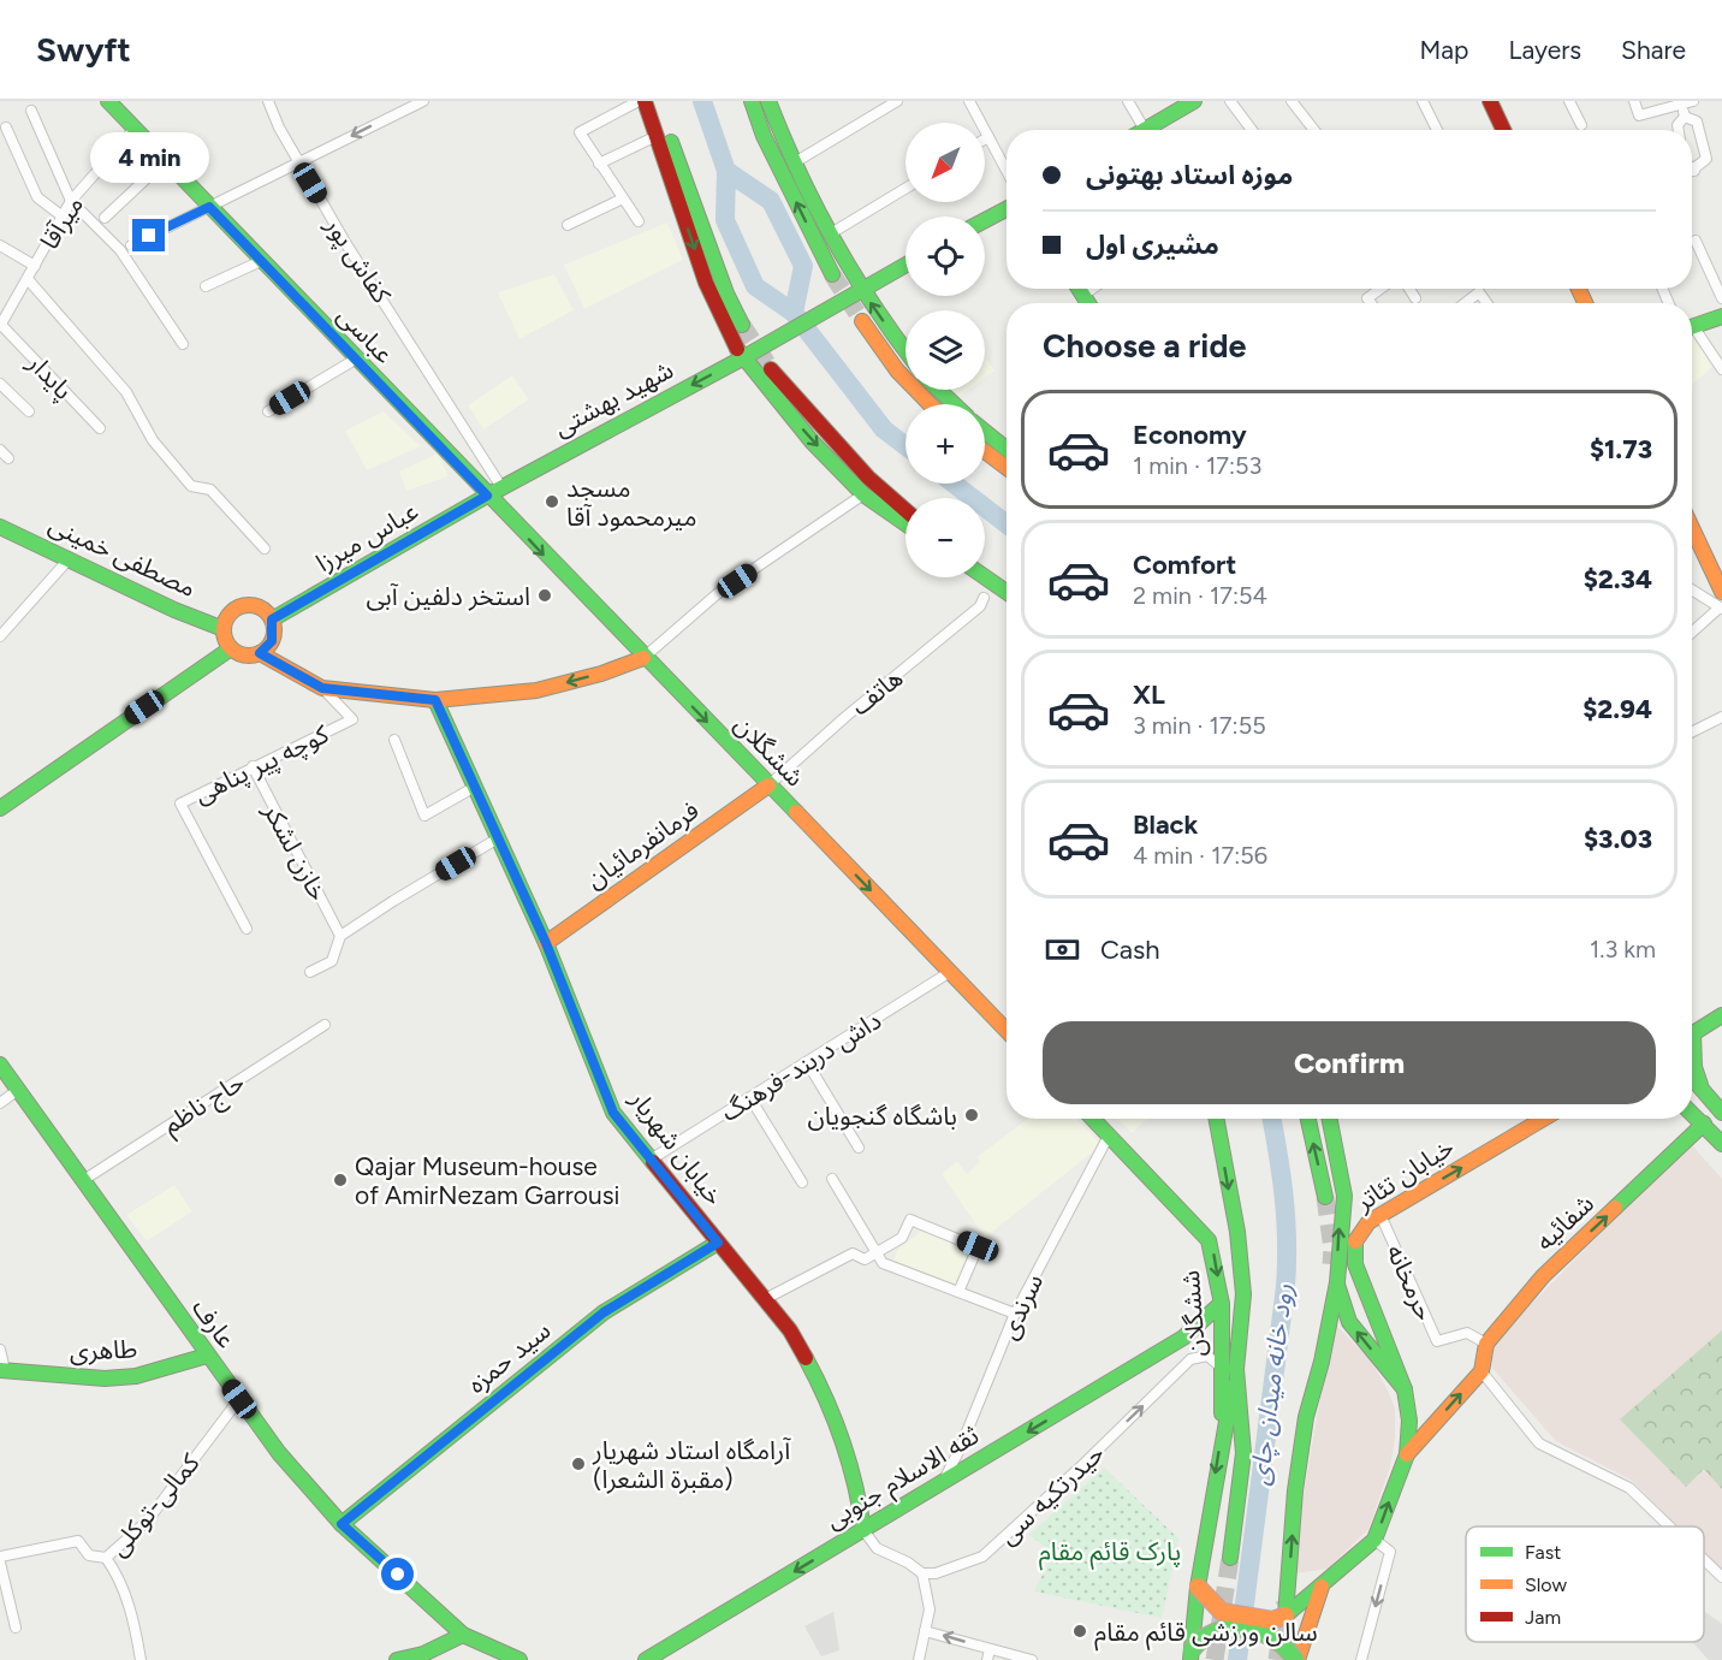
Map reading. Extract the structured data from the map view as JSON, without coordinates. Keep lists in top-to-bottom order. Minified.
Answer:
{"streets":{"main road":["عباسى","شهید بهشتى","عباس میرزا","مصطفی خمینی","ششگلان","فرمانفرمائیان","خیابان شهریار","خیابان تئاتر","شفائیه","عارف","طاهری","سید حمزه","ثقه الاسلام جنوبی"],"street":["میرآقا","کفاش پور","پایدار","هاتف","کوچه پیر پناهی","خازن لشکر","داش دربند-فرهنگ","حاج ناظم","حرمخانه","سرندی","حیدرتکیه سی","کمالی-توکلی"]},"crossings":[["میرآقا","عباسى"],["میرآقا","پایدار"],["کفاش پور","عباسى"],["کفاش پور","شهید بهشتى"],["کفاش پور","عباس میرزا"],["کفاش پور","ششگلان"],["عباسى","شهید بهشتى"],["عباسى","عباس میرزا"],["عباسى","ششگلان"],["شهید بهشتى","عباس میرزا"],["شهید بهشتى","ششگلان"],["عباس میرزا","مصطفی خمینی"],["عباس میرزا","ششگلان"],["هاتف","ششگلان"],["هاتف","فرمانفرمائیان"],["ششگلان","فرمانفرمائیان"],["ششگلان","داش دربند-فرهنگ"],["ششگلان","سرندی"],["ششگلان","ثقه الاسلام جنوبی"],["ششگلان","حیدرتکیه سی"],["کوچه پیر پناهی","خازن لشکر"],["فرمانفرمائیان","خیابان شهریار"],["داش دربند-فرهنگ","خیابان شهریار"],["حاج ناظم","عارف"],["خیابان شهریار","سید حمزه"],["خیابان شهریار","ثقه الاسلام جنوبی"],["خیابان تئاتر","حرمخانه"],["شفائیه","حرمخانه"],["سرندی","ثقه الاسلام جنوبی"],["عارف","طاهری"],["عارف","سید حمزه"],["عارف","کمالی-توکلی"]],"one_way":["شهید بهشتى","ششگلان","خیابان تئاتر","شفائیه","ثقه الاسلام جنوبی","حیدرتکیه سی"],"water":["رود خانه میدان چای"],"parks":["پارک قائم مقام"],"places":["مسجد میرمحمود آقا","استخر دلفین آبی","باشگاه گنجویان","Qajar Museum-house of AmirNezam Garrousi","آرامگاه استاد شهریار (مقبرة الشعرا)","سالن ورزشی قائم مقام"],"legend":["Fast","Slow","Jam"],"north":"bottom left","page":{"header":"Swyft","nav":["Map","Layers","Share"],"map_buttons":["+","−"],"banner":["موزه استاد بهتونی","مشیری اول"],"bubble":"4 min","heading":"Choose a ride","list":[{"name":"Economy","note":"1 min · 17:53","value":"$1.73"},{"name":"Comfort","note":"2 min · 17:54","value":"$2.34"},{"name":"XL","note":"3 min · 17:55","value":"$2.94"},{"name":"Black","note":"4 min · 17:56","value":"$3.03"}],"pay":["Cash","1.3 km"],"buttons":"Confirm"}}
